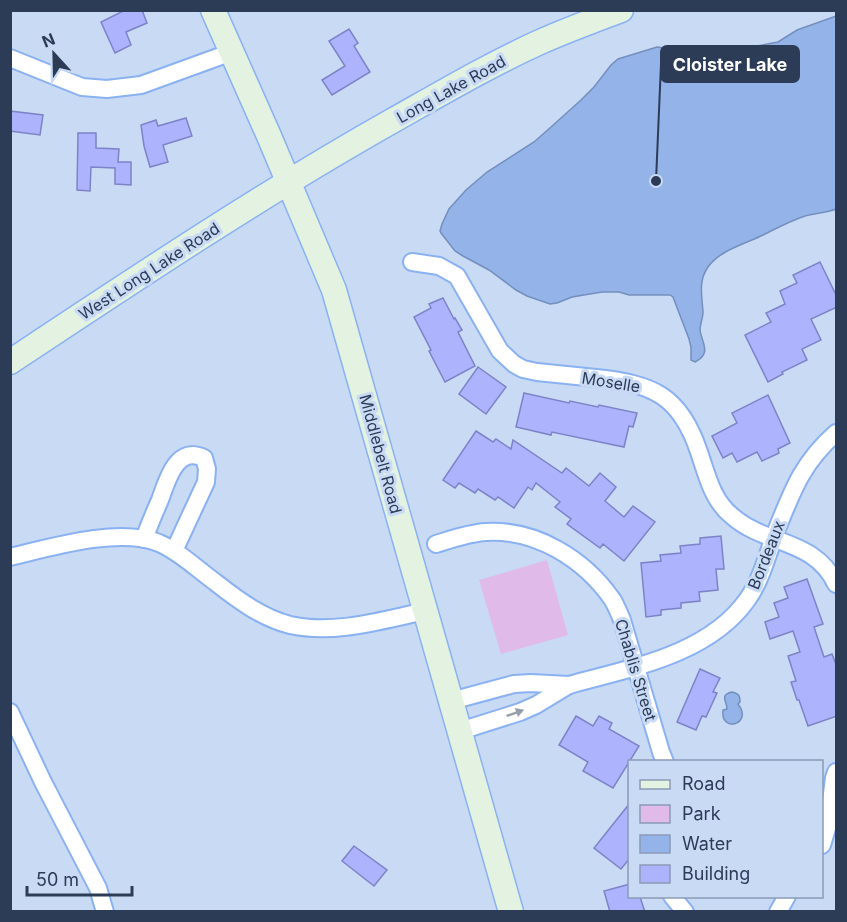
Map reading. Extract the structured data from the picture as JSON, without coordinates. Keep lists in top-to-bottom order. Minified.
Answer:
{"streets":{"street":["Long Lake Road","West Long Lake Road","Moselle","Middlebelt Road","Bordeaux","Chablis Street"]},"crossings":[["Long Lake Road","West Long Lake Road"],["Long Lake Road","Middlebelt Road"],["West Long Lake Road","Middlebelt Road"],["Moselle","Bordeaux"],["Middlebelt Road","Bordeaux"],["Bordeaux","Chablis Street"]],"places":["Cloister Lake"],"legend":["Road","Park","Water","Building"],"scale_bar":"50 m","north":"top"}
